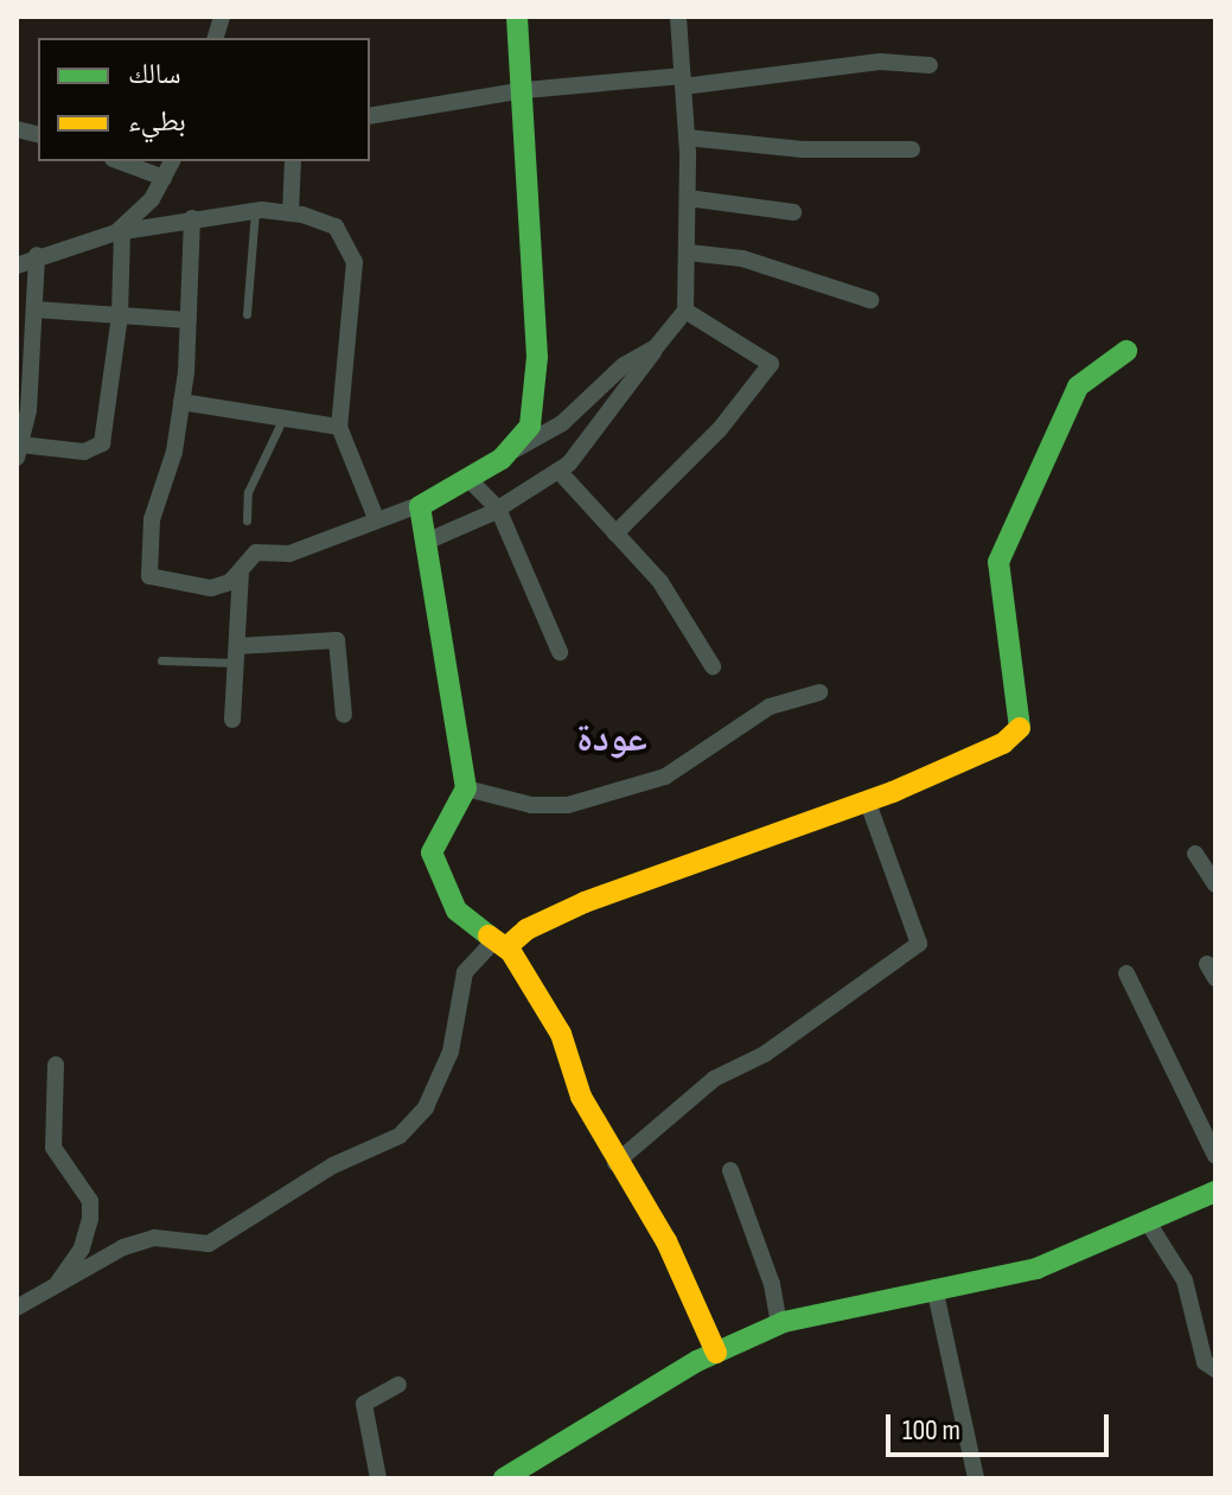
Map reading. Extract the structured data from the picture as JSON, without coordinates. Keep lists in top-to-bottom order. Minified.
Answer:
{"districts":["عودة"],"legend":["سالك","بطيء"],"scale_bar":"100 m"}
